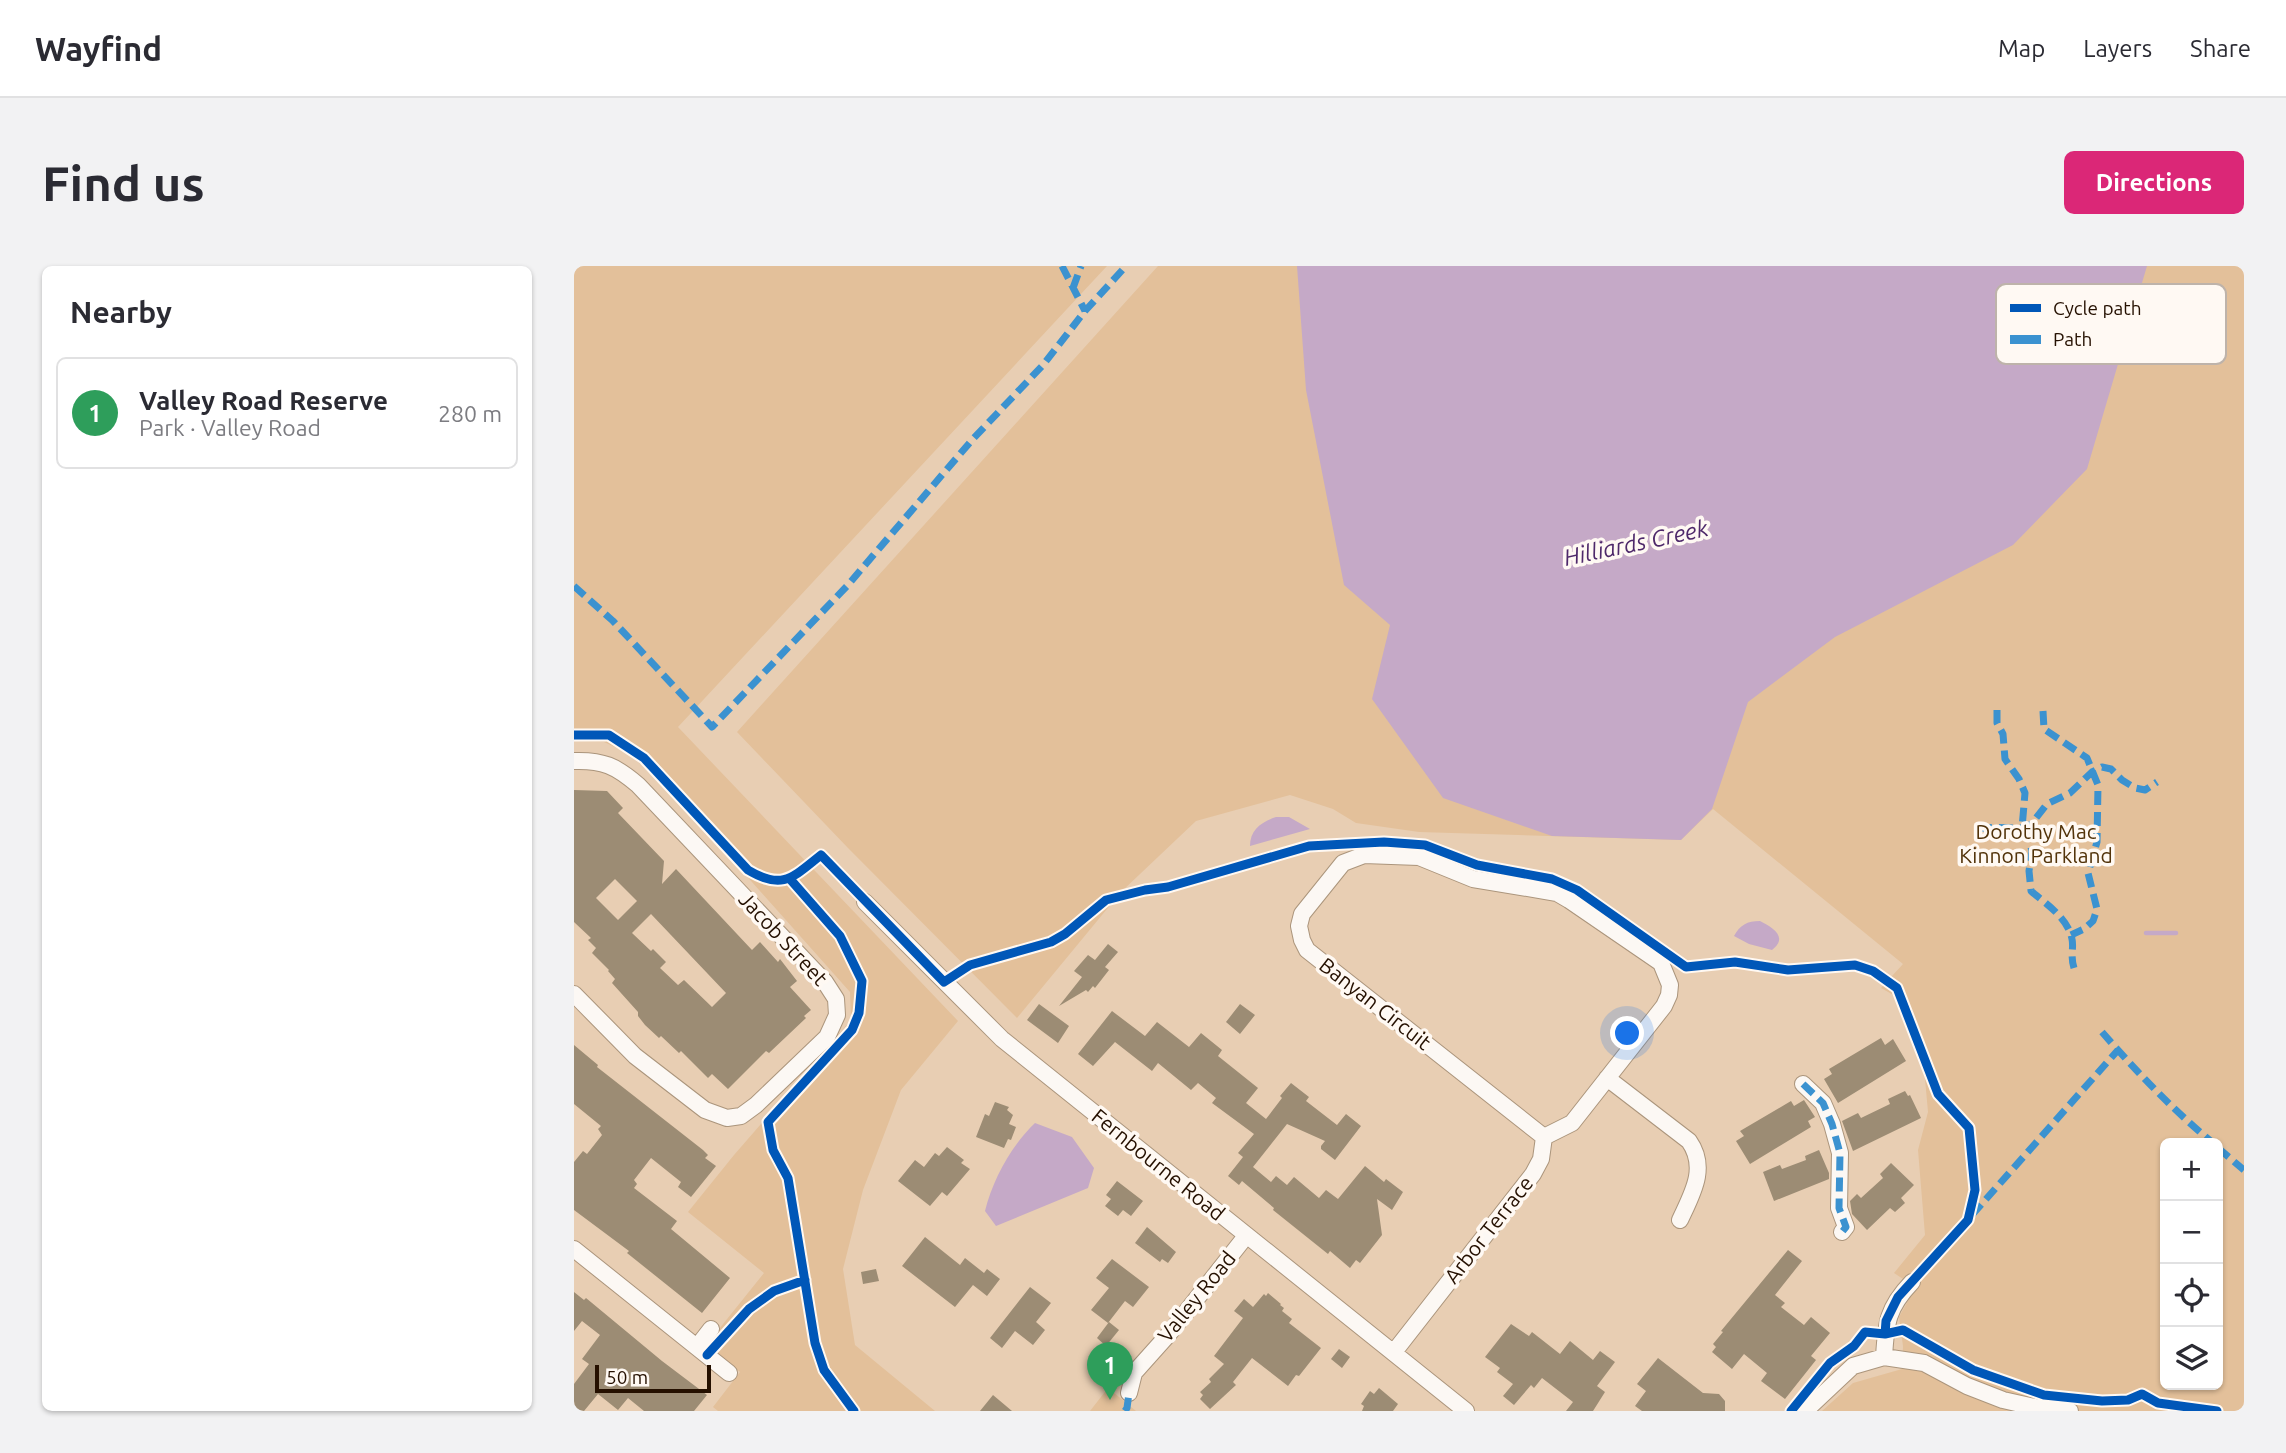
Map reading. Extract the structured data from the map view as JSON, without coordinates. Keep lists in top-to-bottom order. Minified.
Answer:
{"streets":{"street":["Jacob Street","Banyan Circuit","Fernbourne Road","Arbor Terrace","Valley Road"]},"crossings":[["Banyan Circuit","Arbor Terrace"],["Fernbourne Road","Arbor Terrace"],["Fernbourne Road","Valley Road"]],"water":["Hilliards Creek"],"parks":["Dorothy Mac Kinnon Parkland"],"legend":["Cycle path","Path"],"scale_bar":"50 m","page":{"header":"Wayfind","nav":["Map","Layers","Share"],"buttons":"Directions","title":"Find us","heading":"Nearby","list":[{"mark":"1","name":"Valley Road Reserve","note":"Park · Valley Road","value":"280 m"}],"map_buttons":["+","−"],"pins":"1","scale":"50 m"}}
